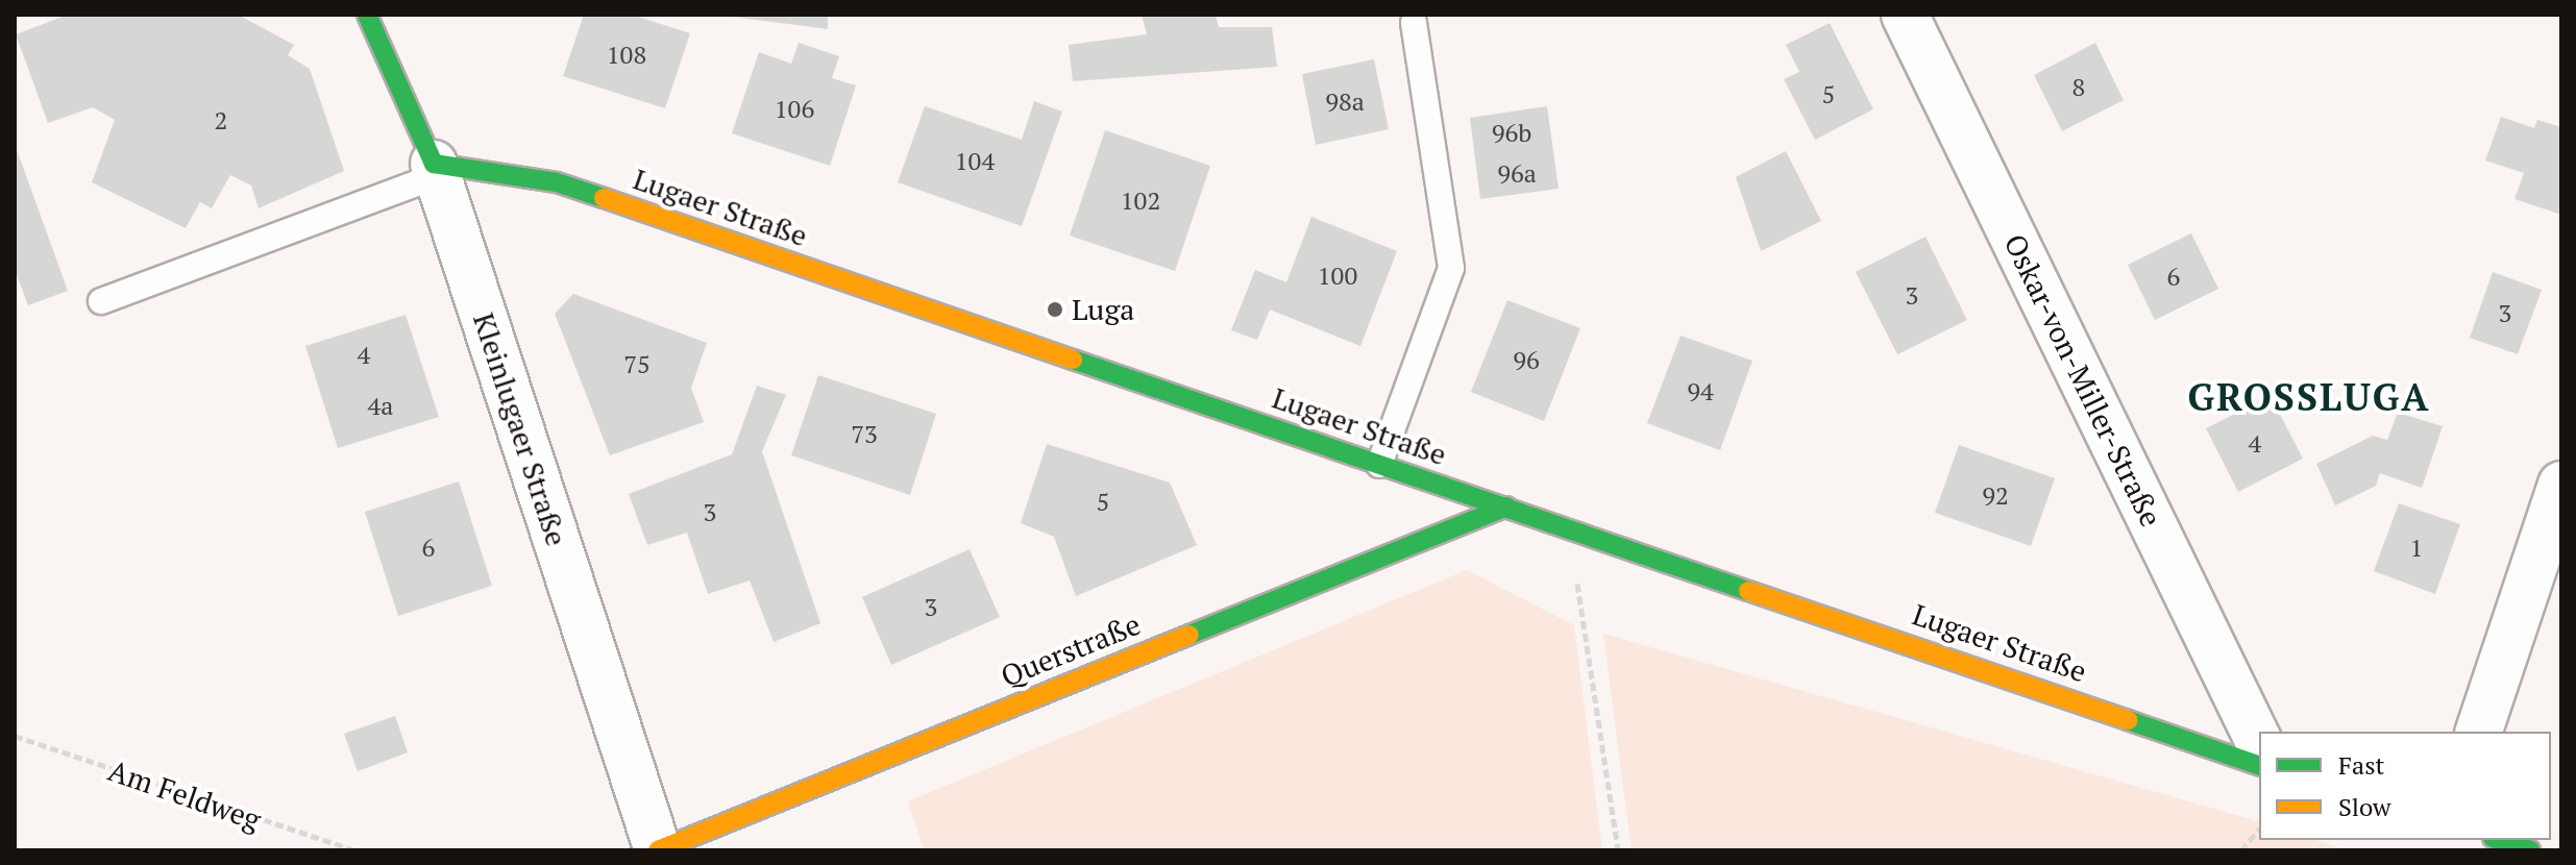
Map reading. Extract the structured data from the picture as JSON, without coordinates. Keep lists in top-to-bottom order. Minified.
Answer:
{"streets":{"street":["Lugaer Straße","Oskar-von-Miller-Straße","Kleinlugaer Straße","Querstraße"],"path":["Am Feldweg"]},"crossings":[["Lugaer Straße","Kleinlugaer Straße"],["Lugaer Straße","Querstraße"],["Kleinlugaer Straße","Querstraße"]],"districts":["GROSSLUGA"],"places":["Luga"],"house_numbers":["108","8","5","98a","106","2","96b","104","96a","102","100","6","3","3","4","96","75","94","4a","73","4","92","5","3","6","1","3"],"legend":["Fast","Slow"]}
